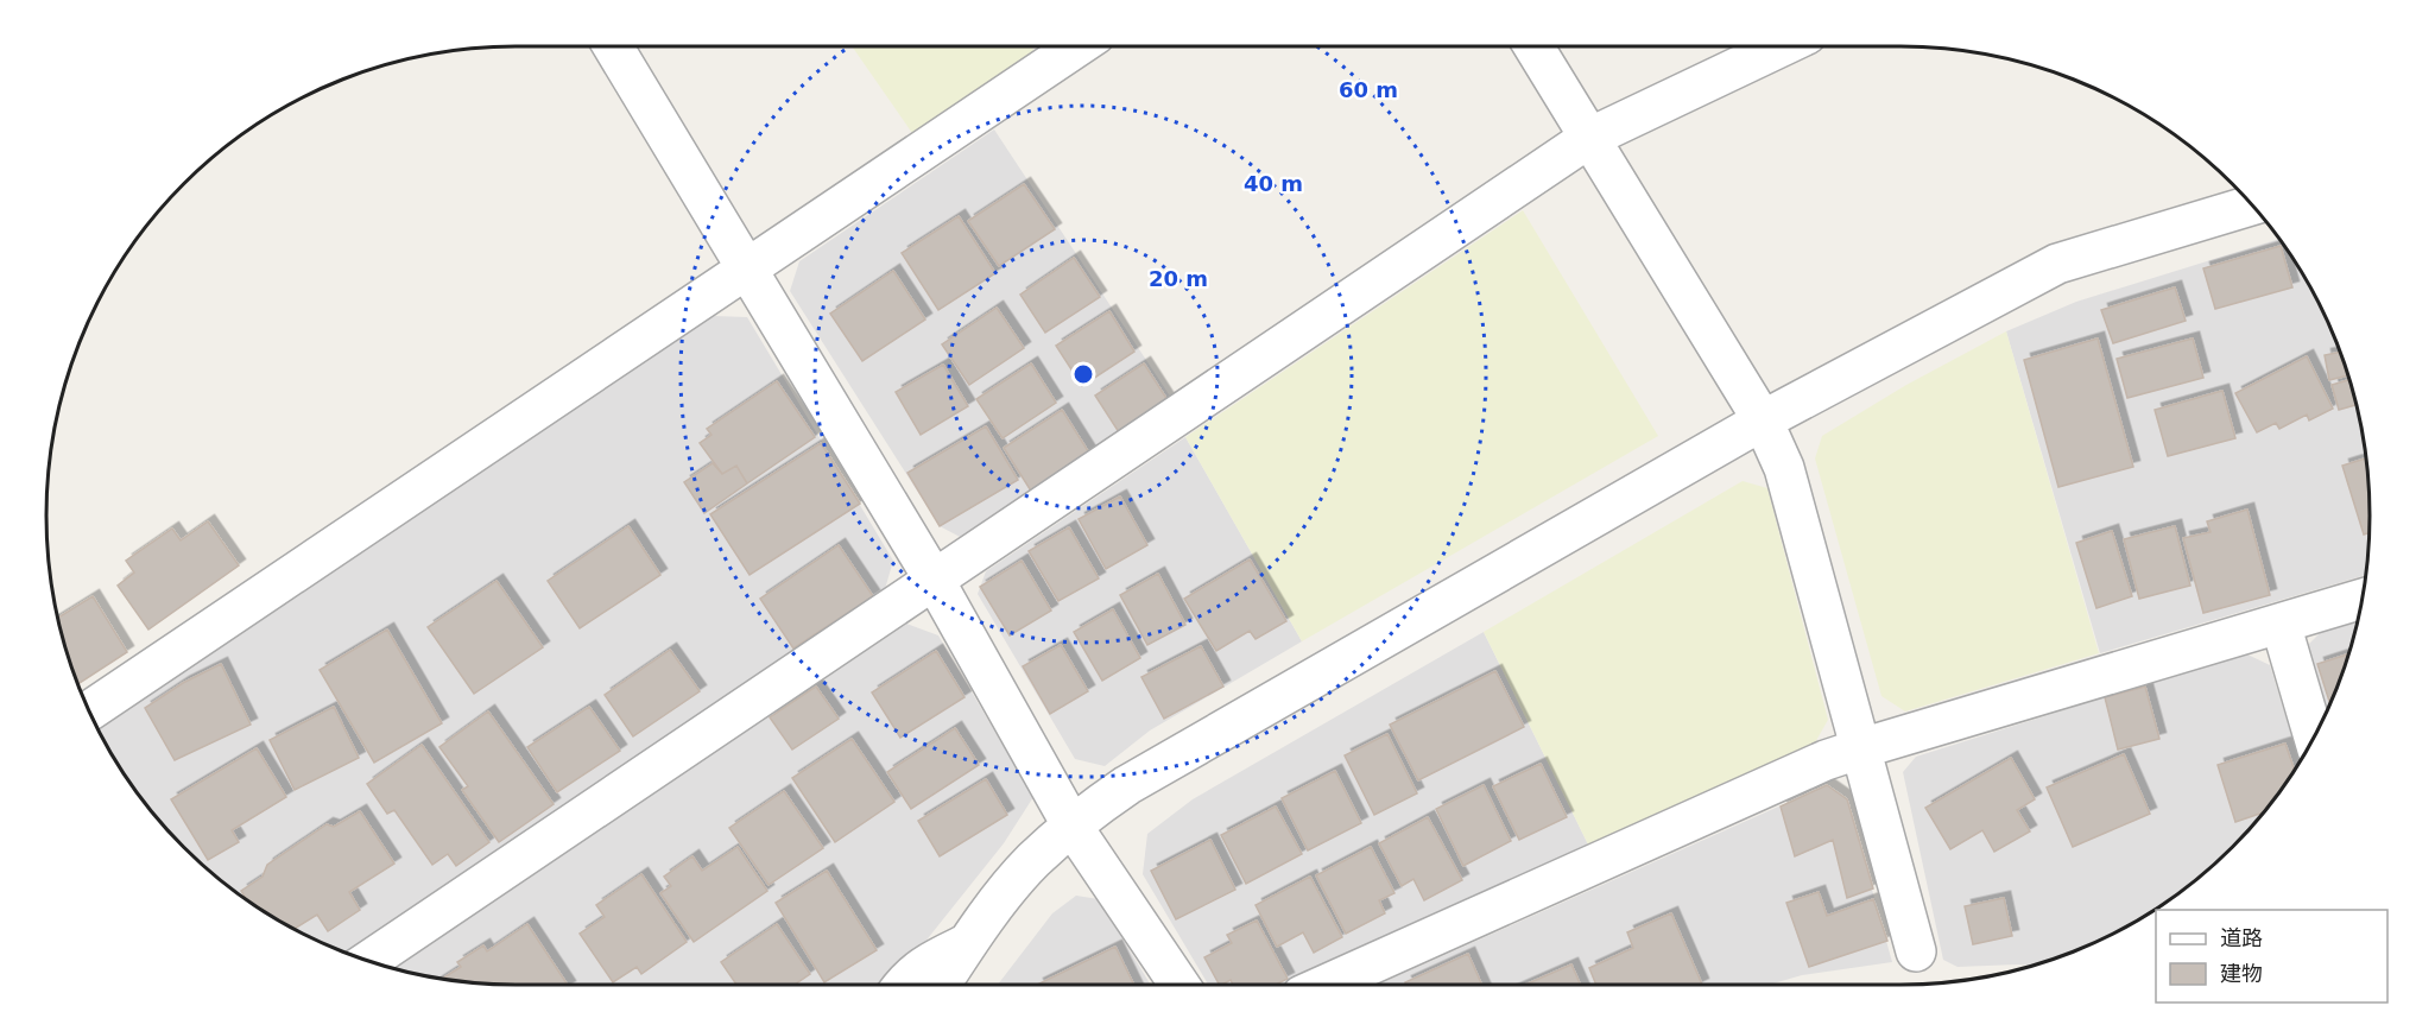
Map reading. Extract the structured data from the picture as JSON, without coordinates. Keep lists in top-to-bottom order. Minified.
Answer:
{"legend":["道路","建物"],"rings":["60 m","40 m","20 m"]}
